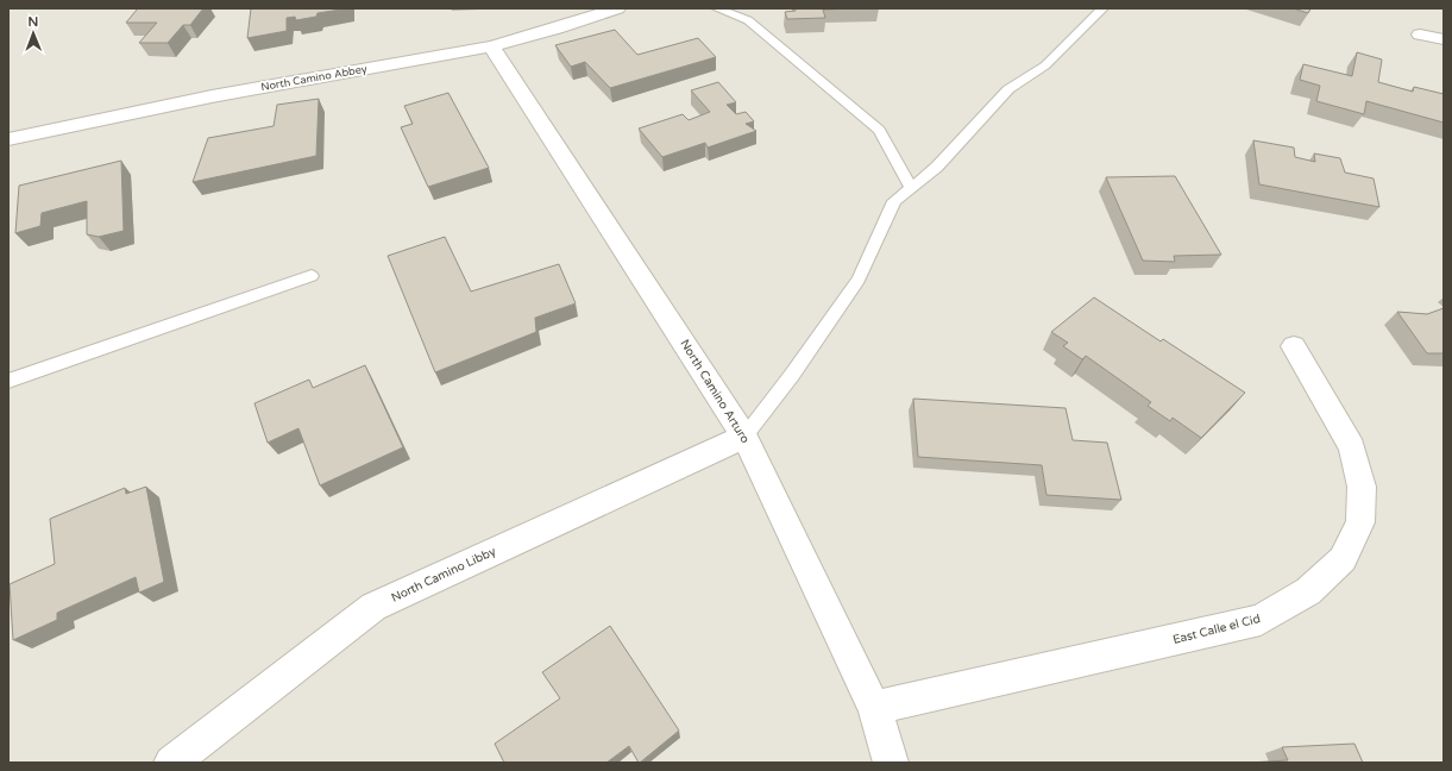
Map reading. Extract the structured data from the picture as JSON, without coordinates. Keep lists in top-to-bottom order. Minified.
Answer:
{"streets":{"street":["North Camino Abbey","North Camino Arturo","North Camino Libby","East Calle el Cid"]},"crossings":[["North Camino Abbey","North Camino Arturo"],["North Camino Arturo","North Camino Libby"],["North Camino Arturo","East Calle el Cid"]],"north":"top"}
